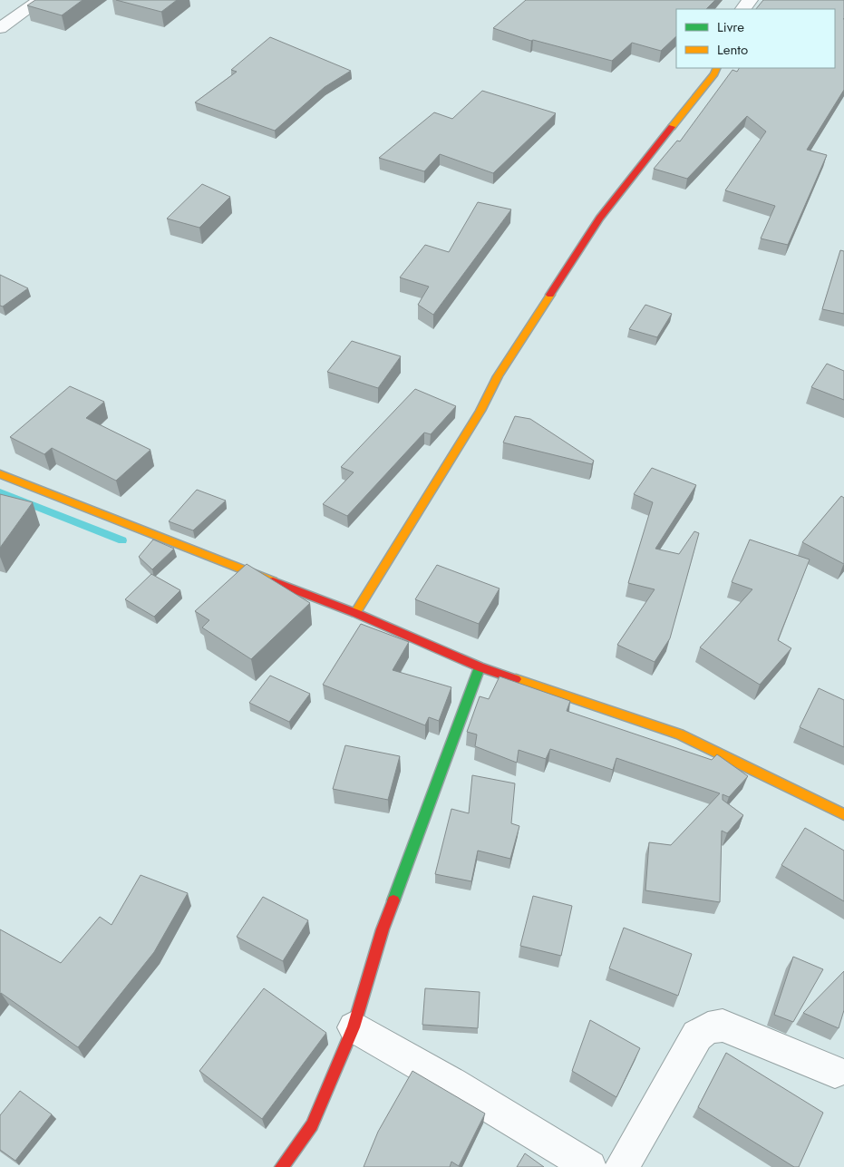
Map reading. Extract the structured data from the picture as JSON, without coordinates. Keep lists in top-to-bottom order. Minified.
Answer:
{"legend":["Livre","Lento"]}
